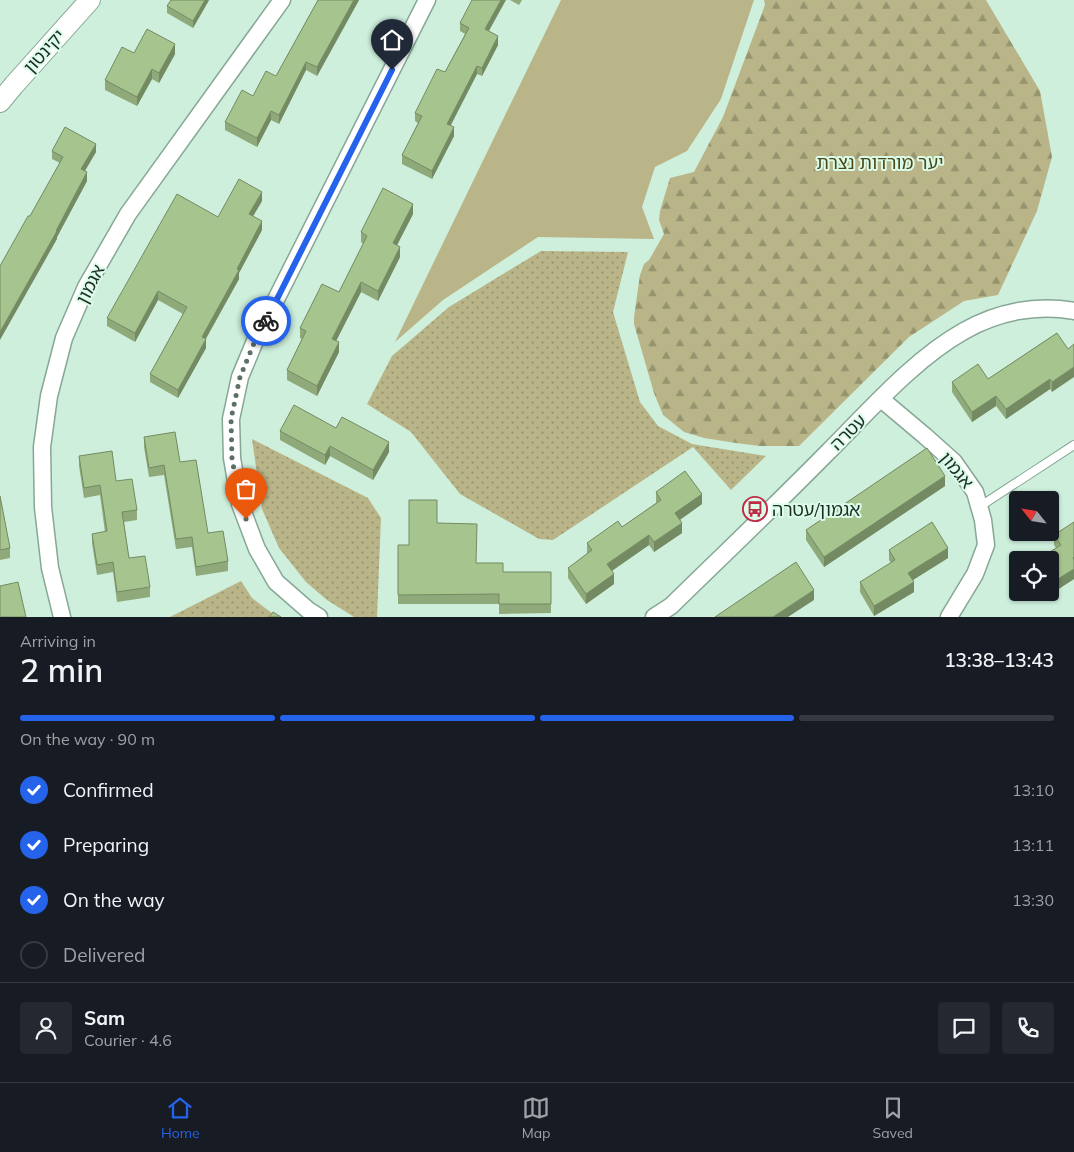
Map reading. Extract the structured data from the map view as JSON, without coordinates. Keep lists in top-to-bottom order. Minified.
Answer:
{"streets":{"street":["יקינטון","אגמון","עטרה"]},"crossings":[["אגמון","עטרה"]],"parks":["יער מורדות נצרת"],"places":{"bus stop":["אגמון/עטרה"]},"north":"top left","page":{"heading":["2 min","Arriving in","13:38–13:43"],"panel":["Sam","Courier · 4.6"],"bar":"On the way · 90 m","list":[["Confirmed","13:10"],["Preparing","13:11"],["On the way","13:30"],"Delivered"],"tabs":["Home","Map","Saved"]}}
